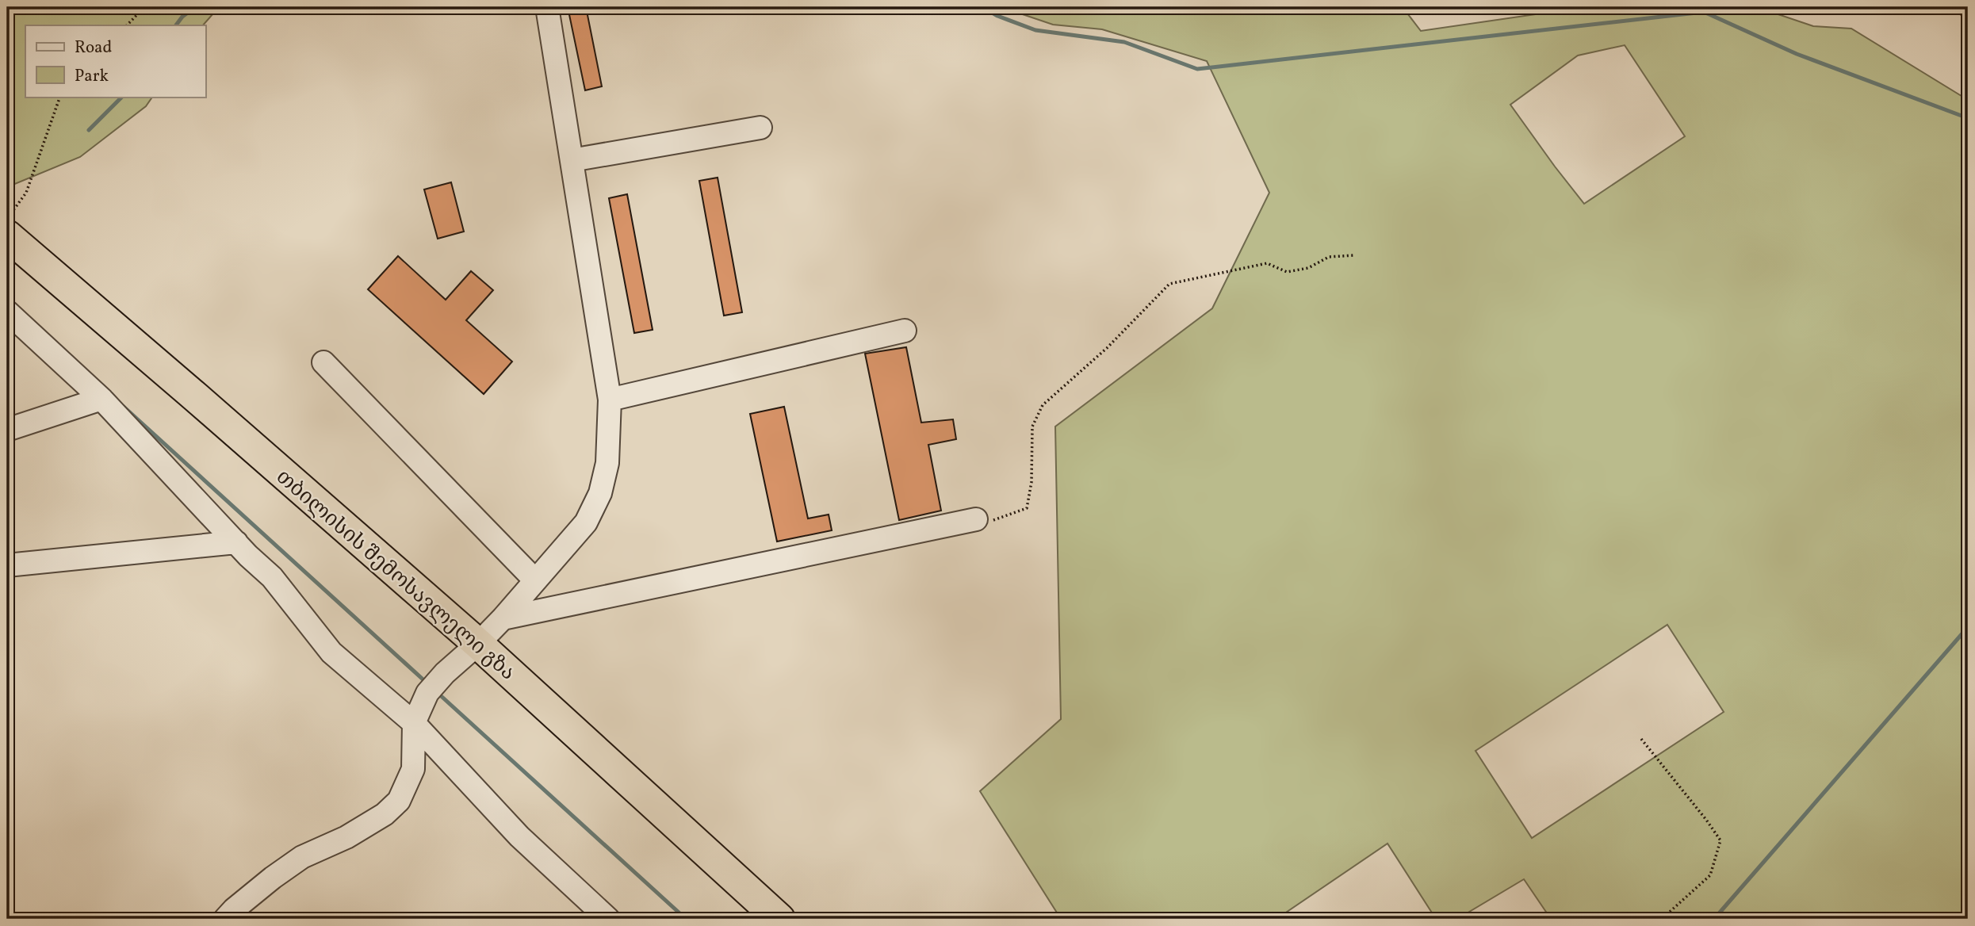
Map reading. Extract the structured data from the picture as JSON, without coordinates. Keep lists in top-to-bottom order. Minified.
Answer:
{"streets":{"highway":["თბილისის შემოსავლელი გზა"]},"legend":["Road","Park"]}
